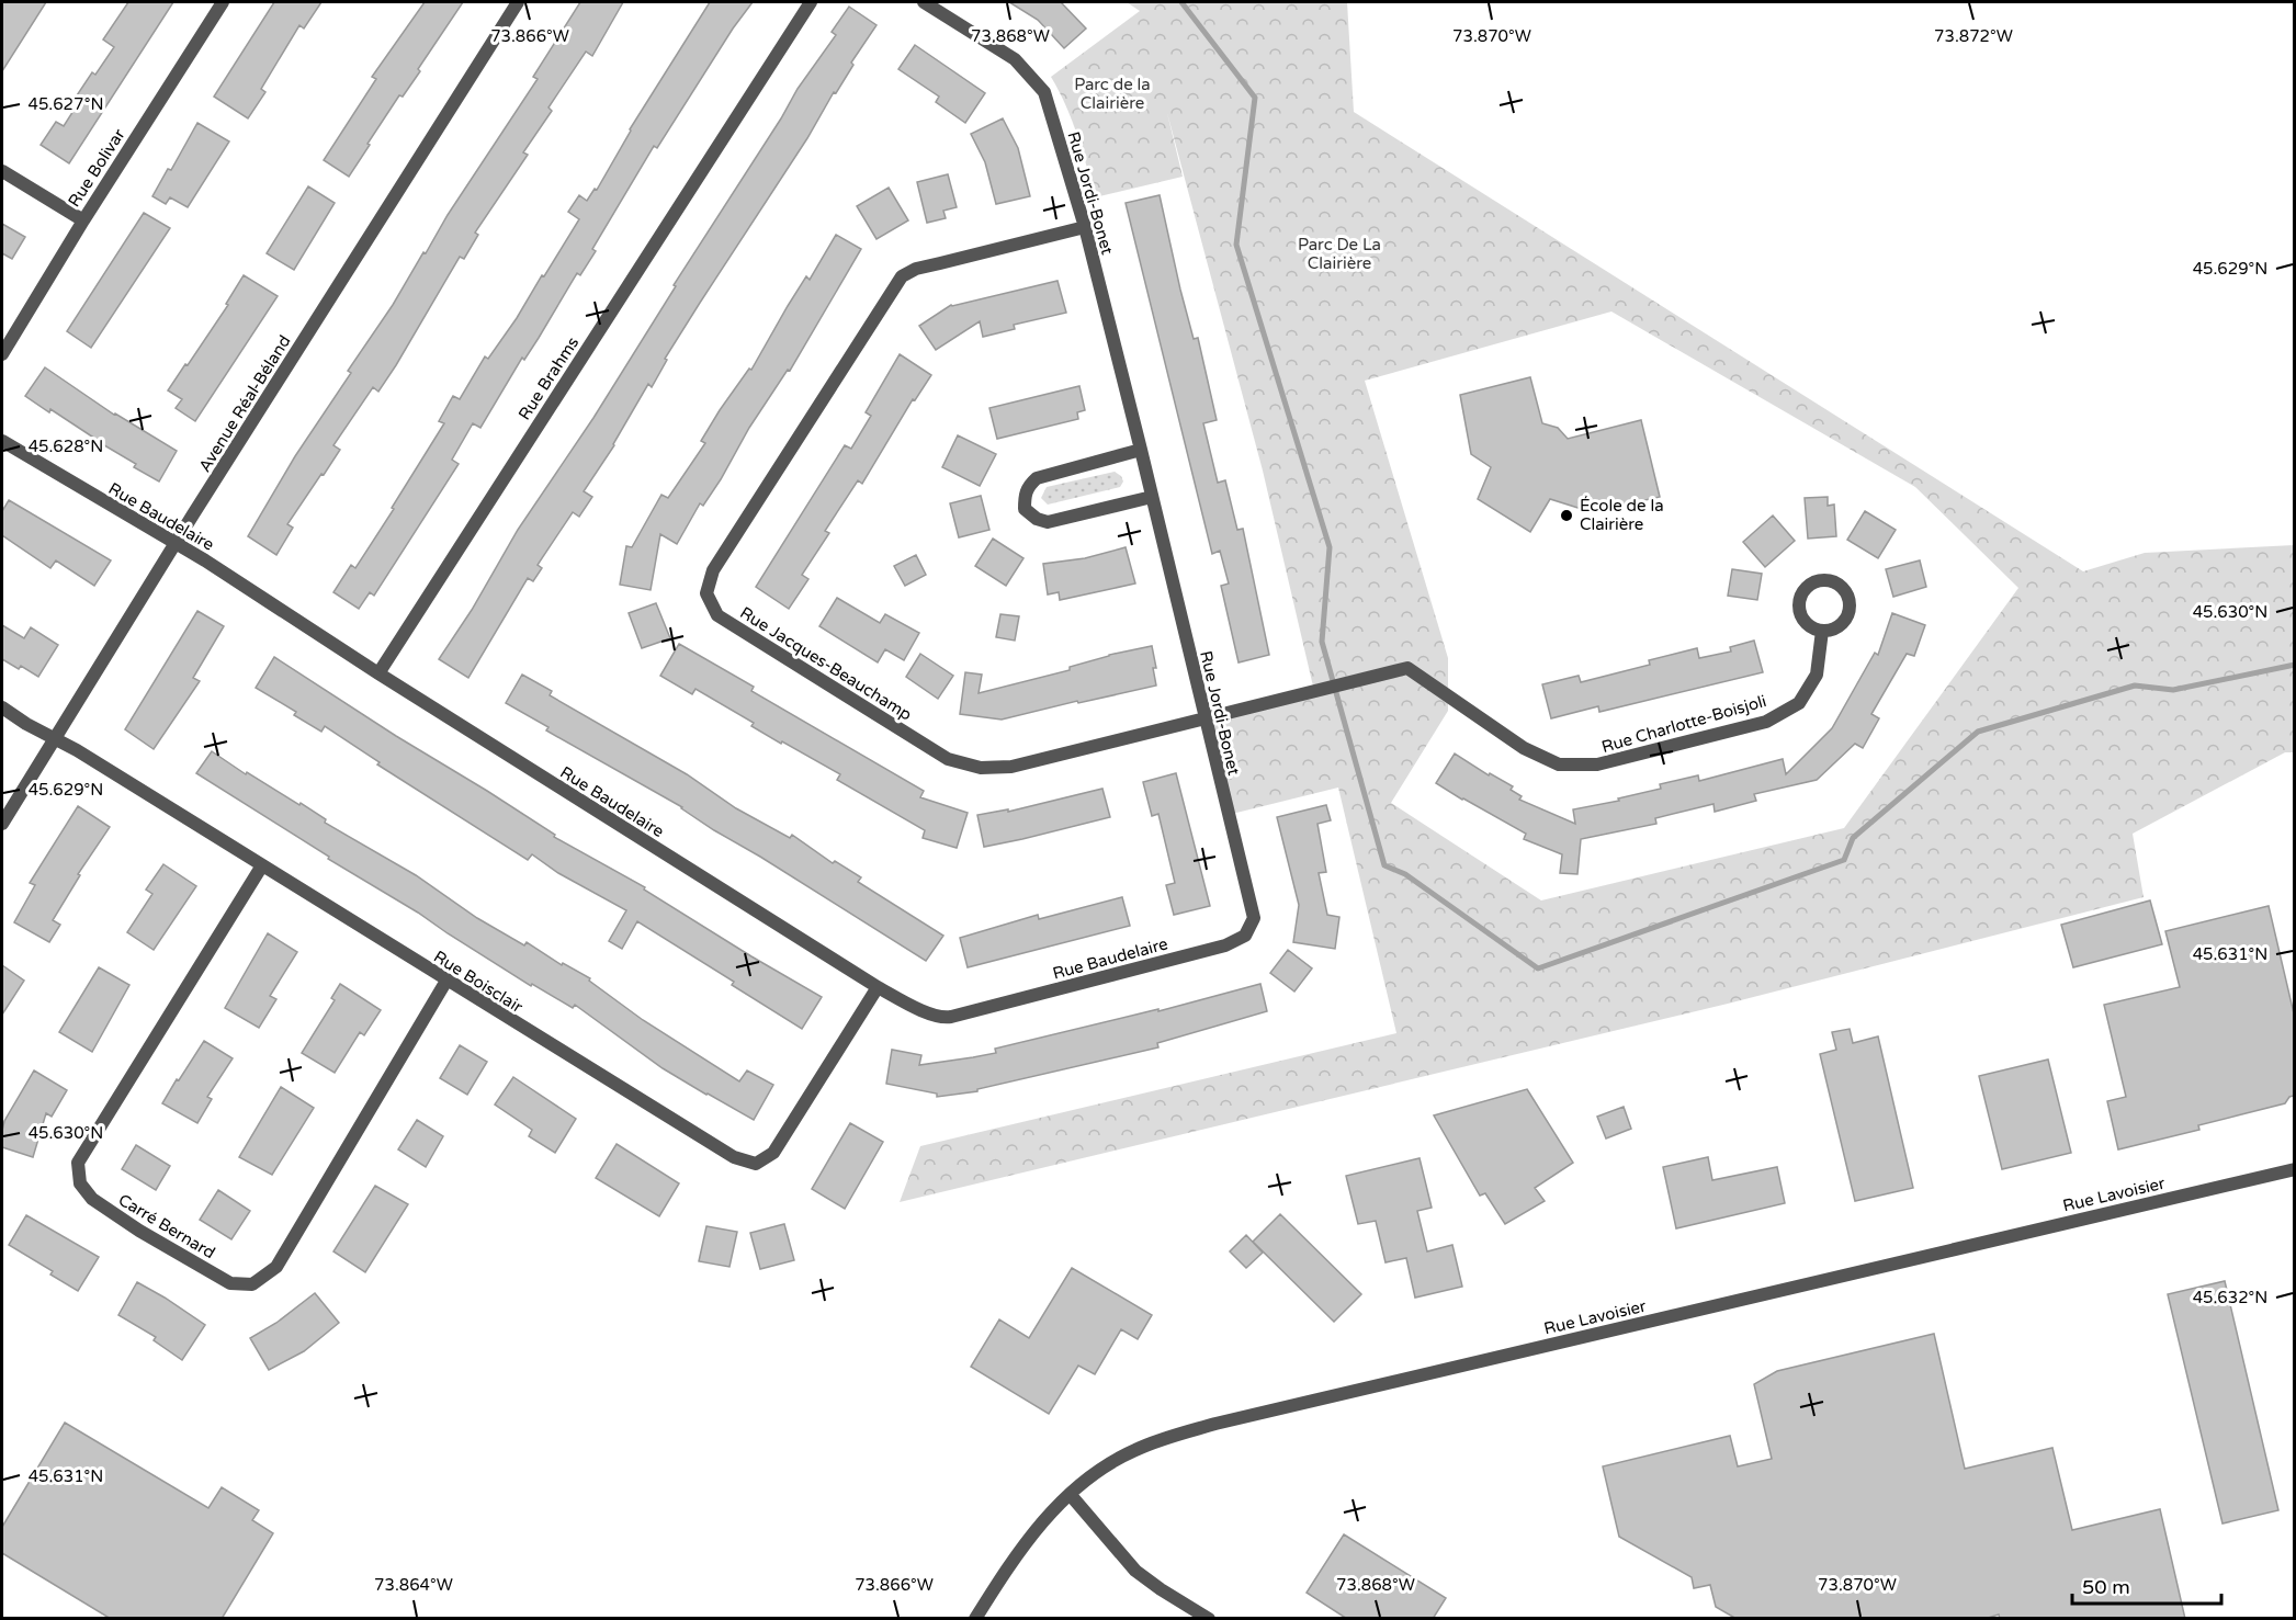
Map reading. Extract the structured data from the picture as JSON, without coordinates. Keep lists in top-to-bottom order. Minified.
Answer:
{"streets":{"street":["Rue Bolivar","Rue Jordi-Bonet","Rue Brahms","Avenue Réal-Béland","Rue Baudelaire","Rue Jacques-Beauchamp","Rue Charlotte-Boisjoli","Rue Boisclair","Rue Lavoisier","Carré Bernard"]},"crossings":[["Rue Jordi-Bonet","Rue Baudelaire"],["Rue Jordi-Bonet","Rue Jacques-Beauchamp"],["Rue Brahms","Rue Baudelaire"],["Avenue Réal-Béland","Rue Baudelaire"],["Avenue Réal-Béland","Rue Boisclair"],["Rue Baudelaire","Rue Boisclair"],["Rue Jacques-Beauchamp","Rue Charlotte-Boisjoli"],["Rue Boisclair","Carré Bernard"]],"parks":["Parc de la Clairière","Parc De La Clairière"],"places":["École de la Clairière"],"scale_bar":"50 m","coordinates":["73.866°W","73.868°W","73.870°W","73.872°W","45.627°N","45.629°N","45.628°N","45.630°N","45.631°N","45.632°N","73.864°W"]}
